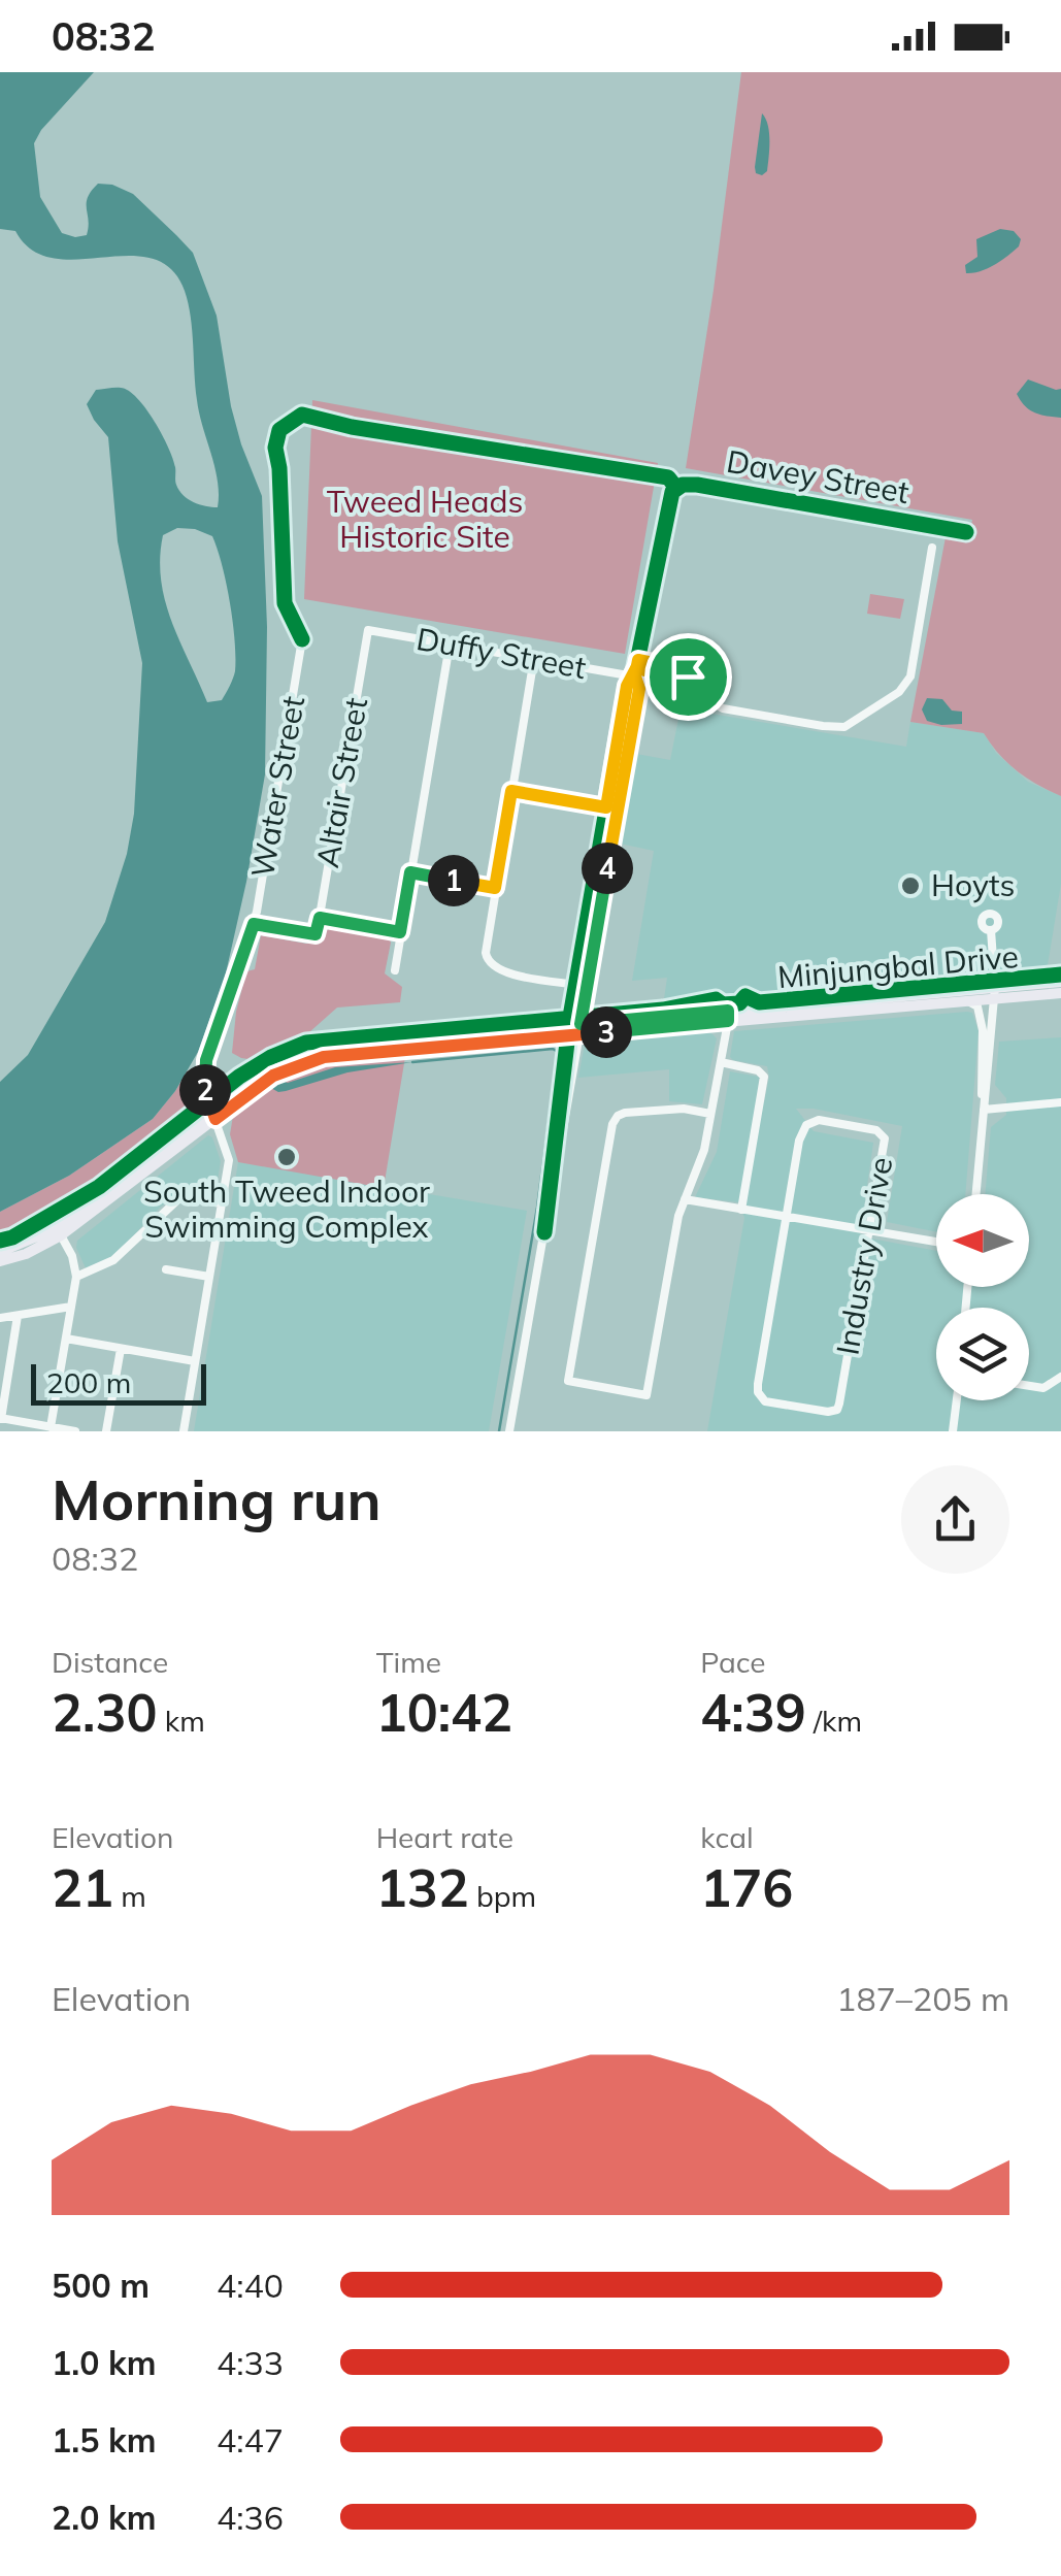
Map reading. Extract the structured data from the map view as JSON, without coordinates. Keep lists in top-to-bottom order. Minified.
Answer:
{"streets":{"main road":["Minjungbal Drive"],"street":["Davey Street","Duffy Street","Altair Street","Water Street","Industry Drive"]},"crossings":[["Davey Street","Duffy Street"],["Duffy Street","Altair Street"],["Water Street","Minjungbal Drive"]],"parks":["Tweed Heads Historic Site"],"places":["Hoyts","South Tweed Indoor Swimming Complex"],"scale_bar":"200 m","north":"left","page":{"status":"08:32","pins":["4","1","3","2"],"scale":"200 m","heading":["Morning run","08:32"],"stats":[["Distance","2.30 km"],["Time","10:42"],["Pace","4:39 /km"],["Elevation","21 m"],["Heart rate","132 bpm"],["kcal","176"]],"chart":["Elevation","187–205 m"],"list":[{"name":"500 m","note":"4:40"},{"name":"1.0 km","note":"4:33"},{"name":"1.5 km","note":"4:47"},{"name":"2.0 km","note":"4:36"}]}}
